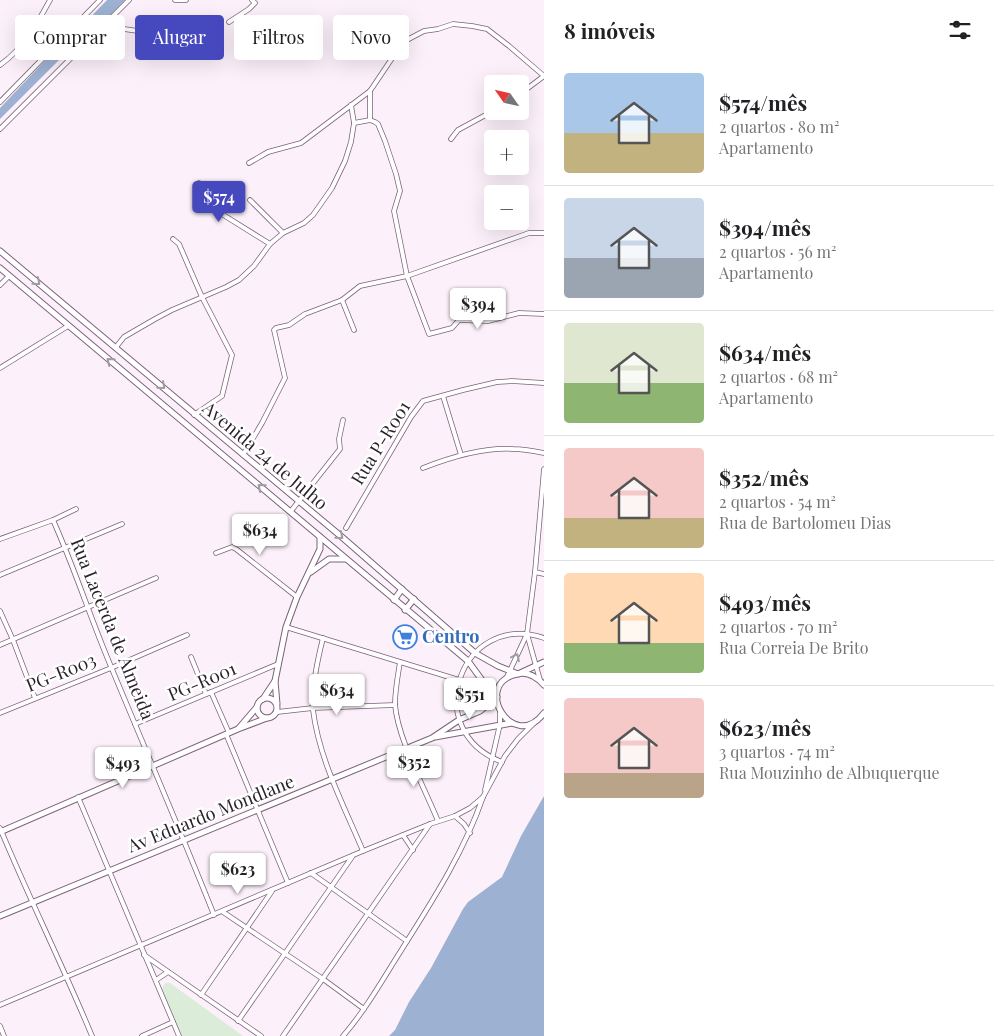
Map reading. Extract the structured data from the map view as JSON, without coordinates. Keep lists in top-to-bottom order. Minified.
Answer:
{"streets":{"street":["Rua P-R001","Avenida 24 de Julho","Rua Lacerda de Almeida","PG-R003","PG-R001","Av Eduardo Mondlane"]},"crossings":[["Rua Lacerda de Almeida","PG-R003"],["Rua Lacerda de Almeida","PG-R001"],["Rua Lacerda de Almeida","Av Eduardo Mondlane"]],"places":{"supermarket":["Centro"]},"north":"top left","page":{"heading":"8 imóveis","chip":["Comprar","Alugar","Filtros","Novo"],"list":[{"name":"$574/mês","note":"2 quartos · 80 m² · Apartamento"},{"name":"$394/mês","note":"2 quartos · 56 m² · Apartamento"},{"name":"$634/mês","note":"2 quartos · 68 m² · Apartamento"},{"name":"$352/mês","note":"2 quartos · 54 m² · Rua de Bartolomeu Dias"},{"name":"$493/mês","note":"2 quartos · 70 m² · Rua Correia De Brito"},{"name":"$623/mês","note":"3 quartos · 74 m² · Rua Mouzinho de Albuquerque"}],"map_buttons":["+","−"],"price":["$574","$394","$634","$634","$551","$352","$493","$623"]}}
